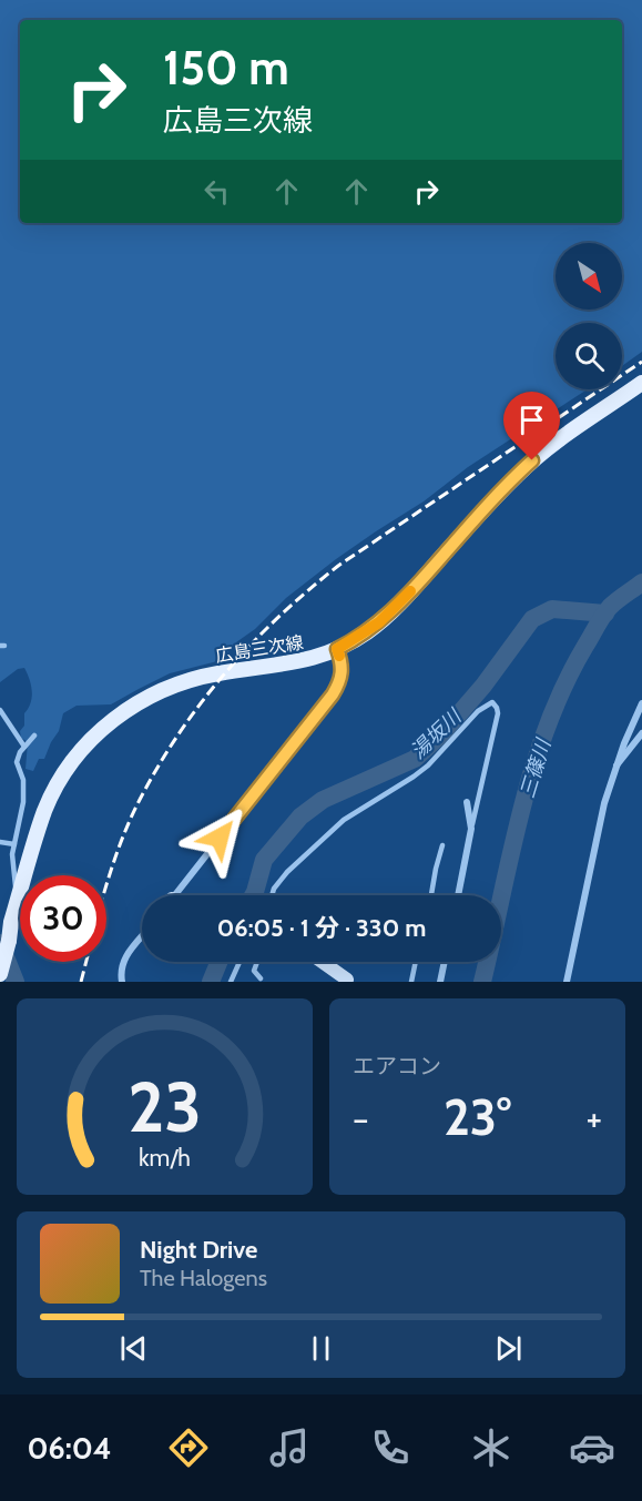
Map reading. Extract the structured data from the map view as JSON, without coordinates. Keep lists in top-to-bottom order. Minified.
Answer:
{"streets":{"main road":["広島三次線"]},"water":["湯坂川","三篠川"],"north":"bottom right","page":{"turn":["150 m","広島三次線"],"limit":"30","trip":"06:05 · 1 分 · 330 m","tile":"エアコン","heat":["−","23°","+"],"song":["Night Drive","The Halogens"],"tabs":"06:04","gauge":["23","km/h"]}}
